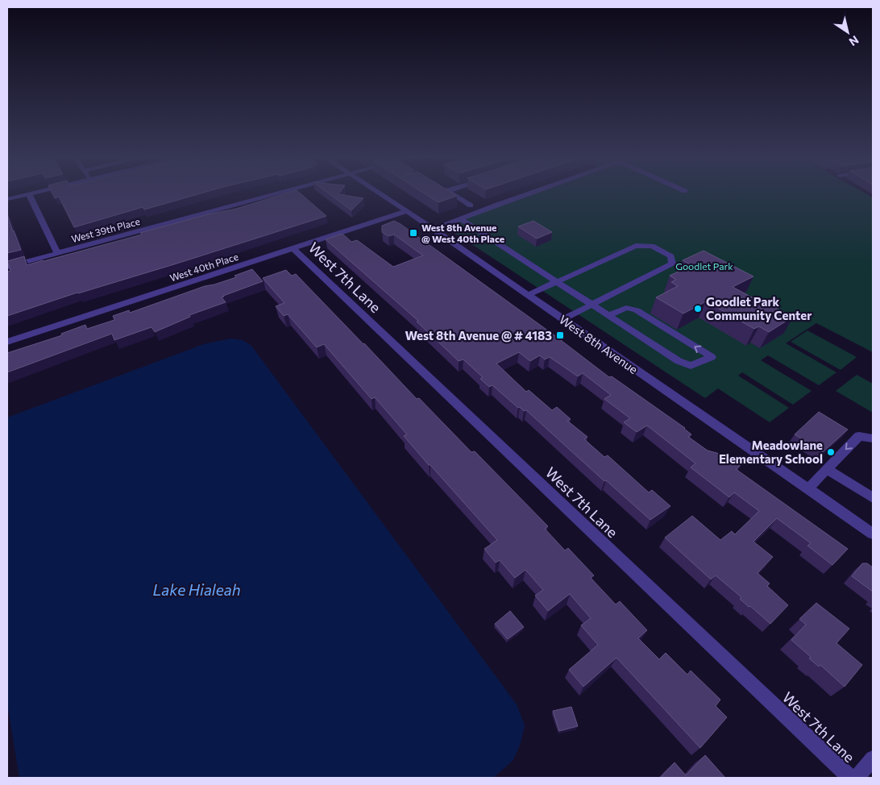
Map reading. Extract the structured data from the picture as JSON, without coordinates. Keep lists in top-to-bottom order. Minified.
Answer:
{"streets":{"street":["West 39th Place","West 40th Place","West 7th Lane","West 8th Avenue"]},"crossings":[["West 40th Place","West 7th Lane"],["West 40th Place","West 8th Avenue"]],"water":["Lake Hialeah"],"parks":["Goodlet Park"],"places":{"transit":["West 8th Avenue @ West 40th Place","West 8th Avenue @ # 4183"],"other":["Goodlet Park Community Center","Meadowlane Elementary School"]},"north":"bottom right"}
